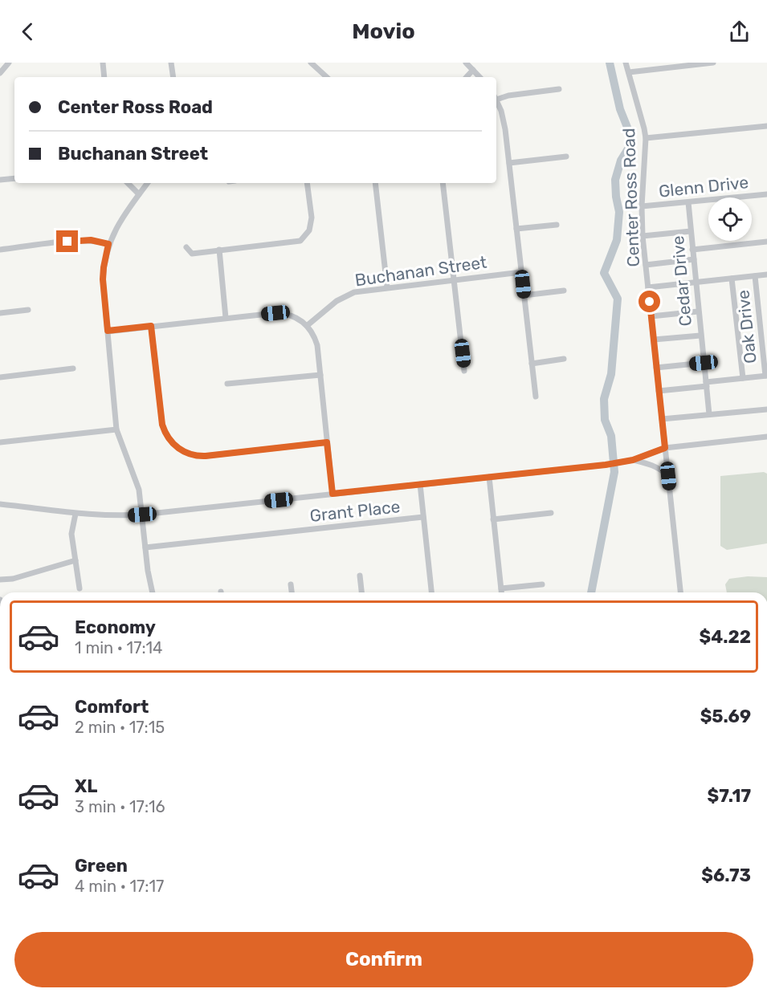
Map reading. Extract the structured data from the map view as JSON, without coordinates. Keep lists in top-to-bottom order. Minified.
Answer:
{"streets":{"street":["Glenn Drive","Center Ross Road","Buchanan Street","Cedar Drive","Oak Drive","Grant Place"]},"crossings":[["Glenn Drive","Center Ross Road"],["Glenn Drive","Cedar Drive"]],"page":{"header":"Movio","banner":["Center Ross Road","Buchanan Street"],"list":[{"name":"Economy","note":"1 min · 17:14","value":"$4.22"},{"name":"Comfort","note":"2 min · 17:15","value":"$5.69"},{"name":"XL","note":"3 min · 17:16","value":"$7.17"},{"name":"Green","note":"4 min · 17:17","value":"$6.73"}],"buttons":"Confirm"}}
